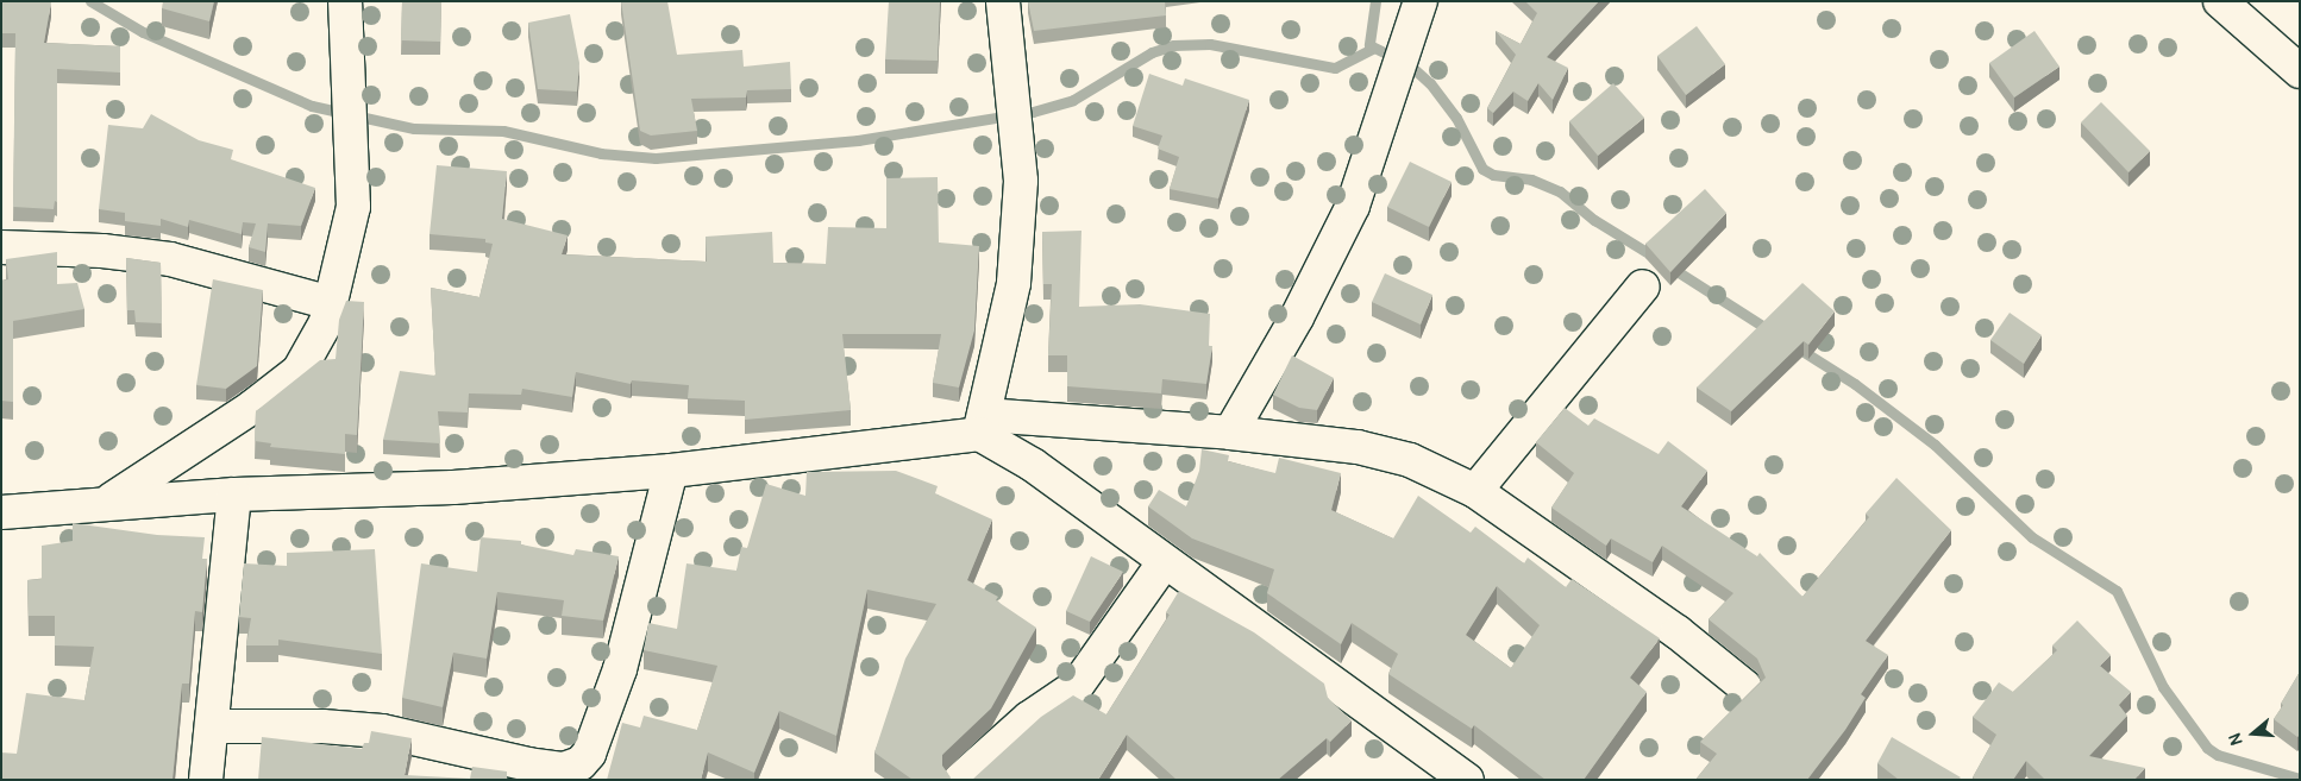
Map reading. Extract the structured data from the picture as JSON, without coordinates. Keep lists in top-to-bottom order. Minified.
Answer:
{"north":"left"}
